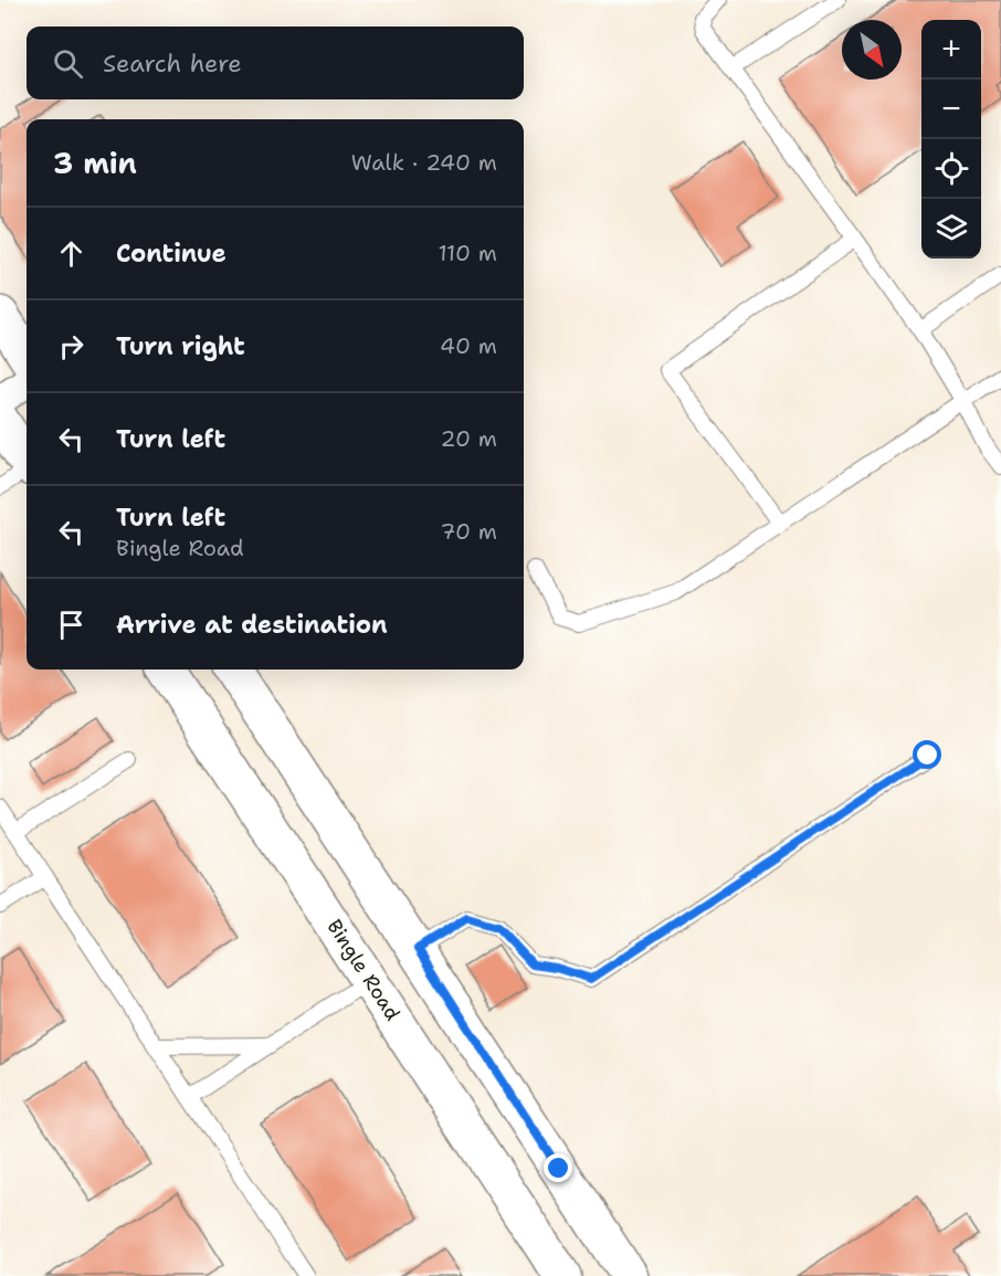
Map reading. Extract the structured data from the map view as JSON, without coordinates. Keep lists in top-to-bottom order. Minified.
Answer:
{"streets":{"main road":["Bingle Road"]},"north":"bottom right","page":{"map_buttons":["+","−"],"search":"Search here","heading":["3 min","Walk · 240 m"],"list":[["Continue","110 m"],["Turn right","40 m"],["Turn left","20 m"],["Turn left","Bingle Road","70 m"],"Arrive at destination"]}}
